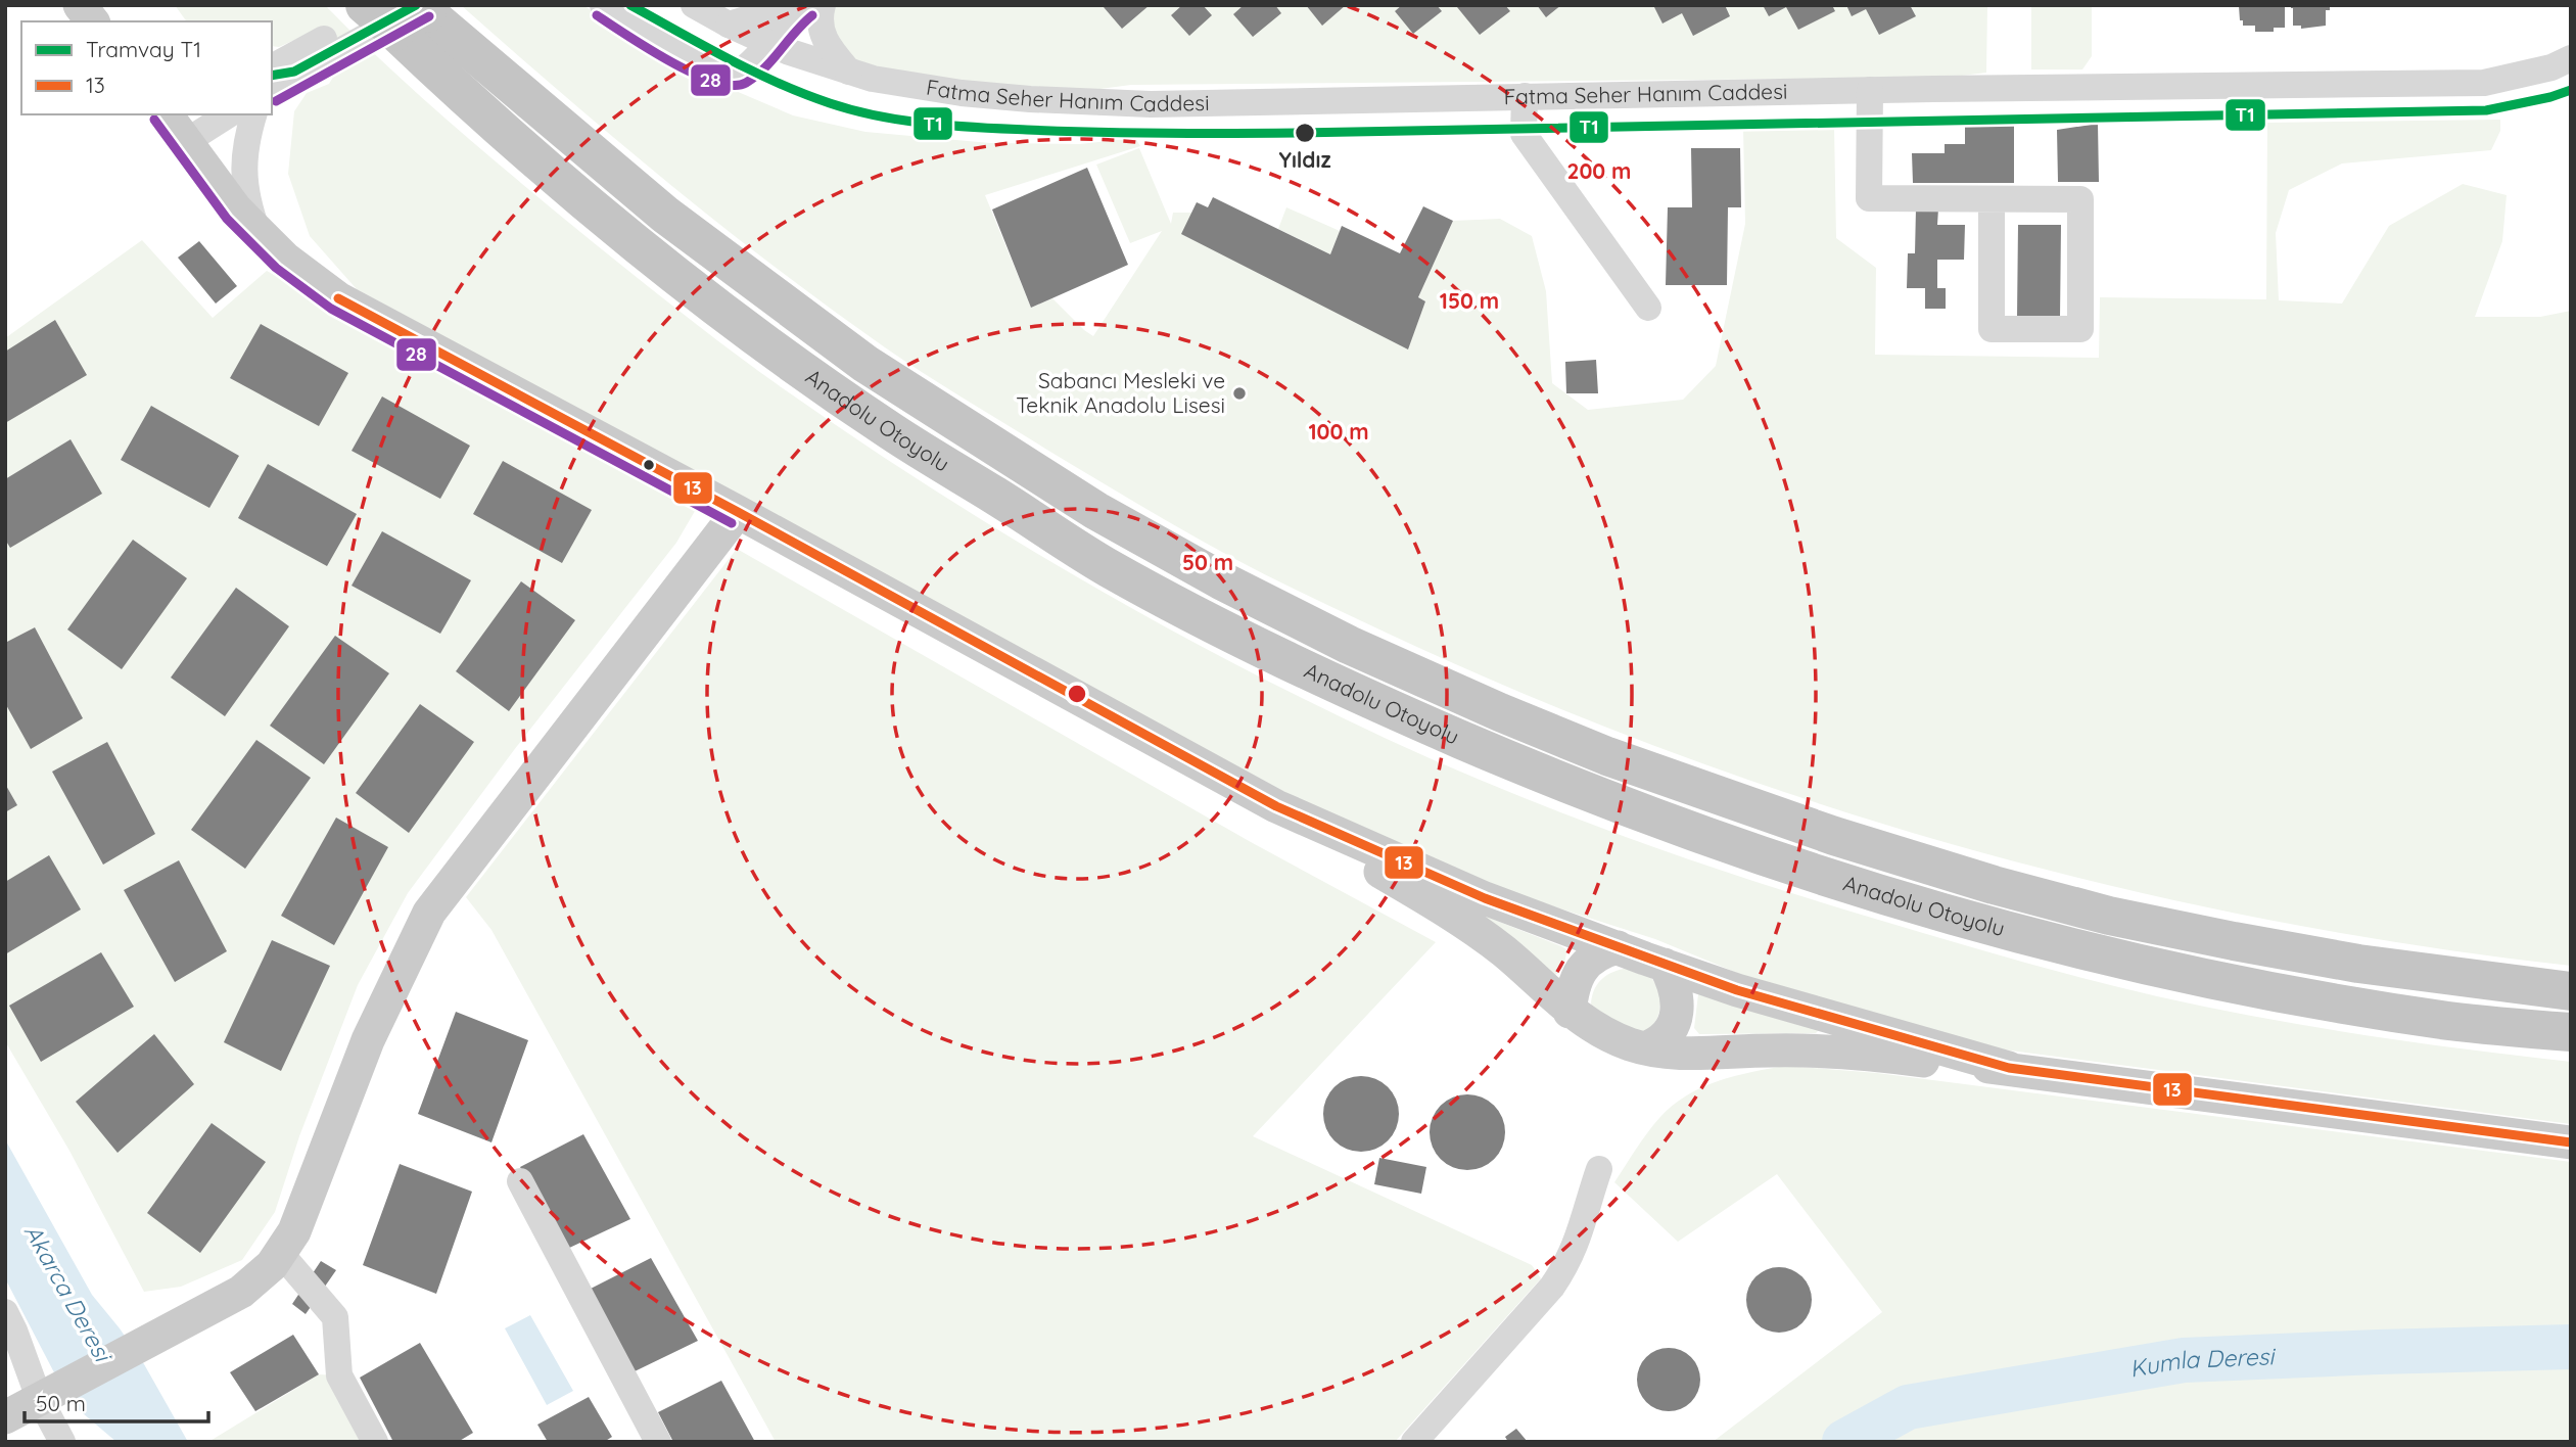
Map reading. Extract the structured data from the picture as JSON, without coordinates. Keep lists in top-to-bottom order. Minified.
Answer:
{"streets":{"highway":["Anadolu Otoyolu"],"street":["Fatma Seher Hanım Caddesi"]},"water":["Akarca Deresi","Kumla Deresi"],"places":["Yıldız","Sabancı Mesleki ve Teknik Anadolu Lisesi"],"lines":["tram line T1","transit line 28","transit line 13"],"legend":["Tramvay T1","13"],"scale_bar":"50 m","rings":["200 m","150 m","100 m","50 m"]}
